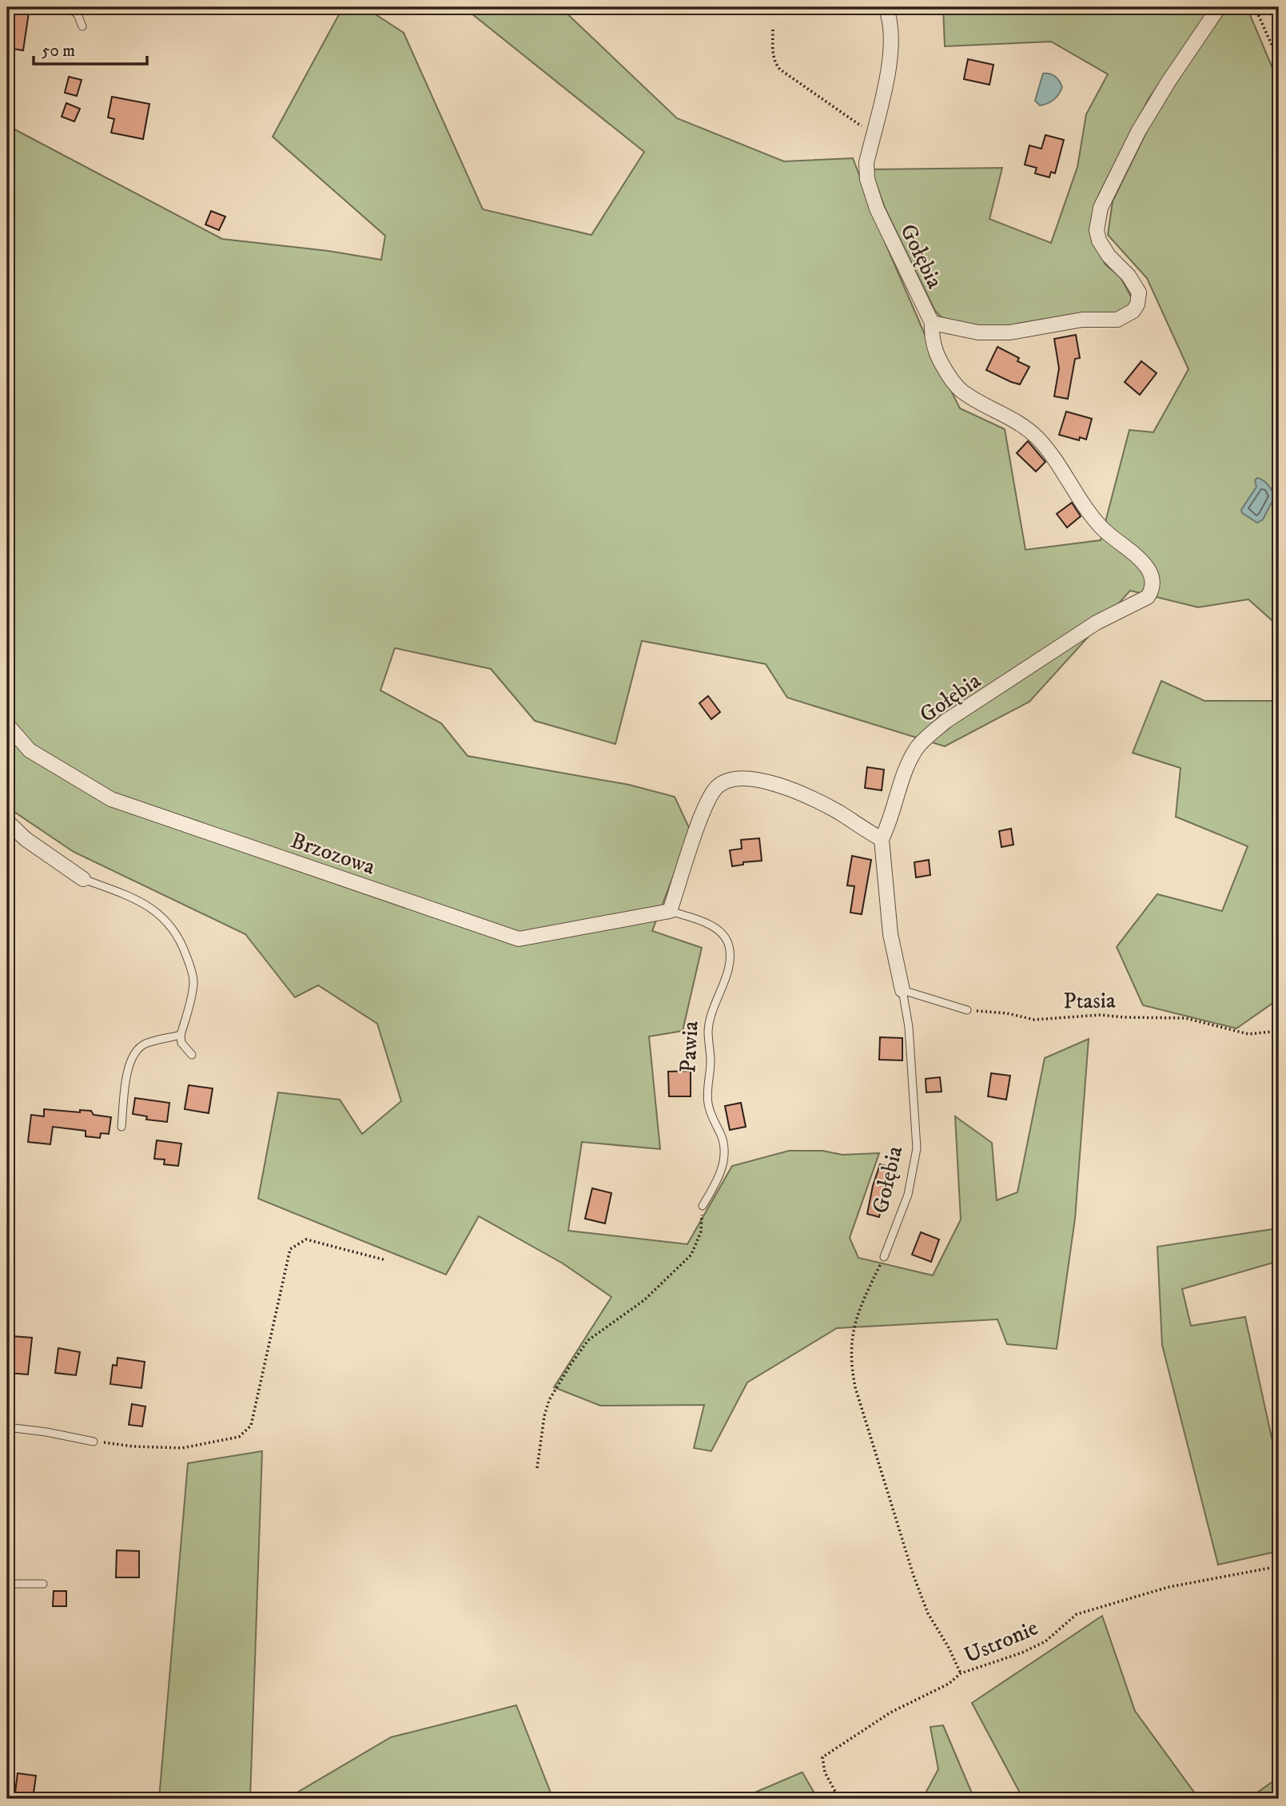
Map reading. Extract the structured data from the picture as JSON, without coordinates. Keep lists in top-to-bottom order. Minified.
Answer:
{"streets":{"street":["Gołębia","Brzozowa"],"lane":["Pawia"],"path":["Ptasia","Ustronie"]},"crossings":[["Brzozowa","Pawia"]],"scale_bar":"50 m"}
